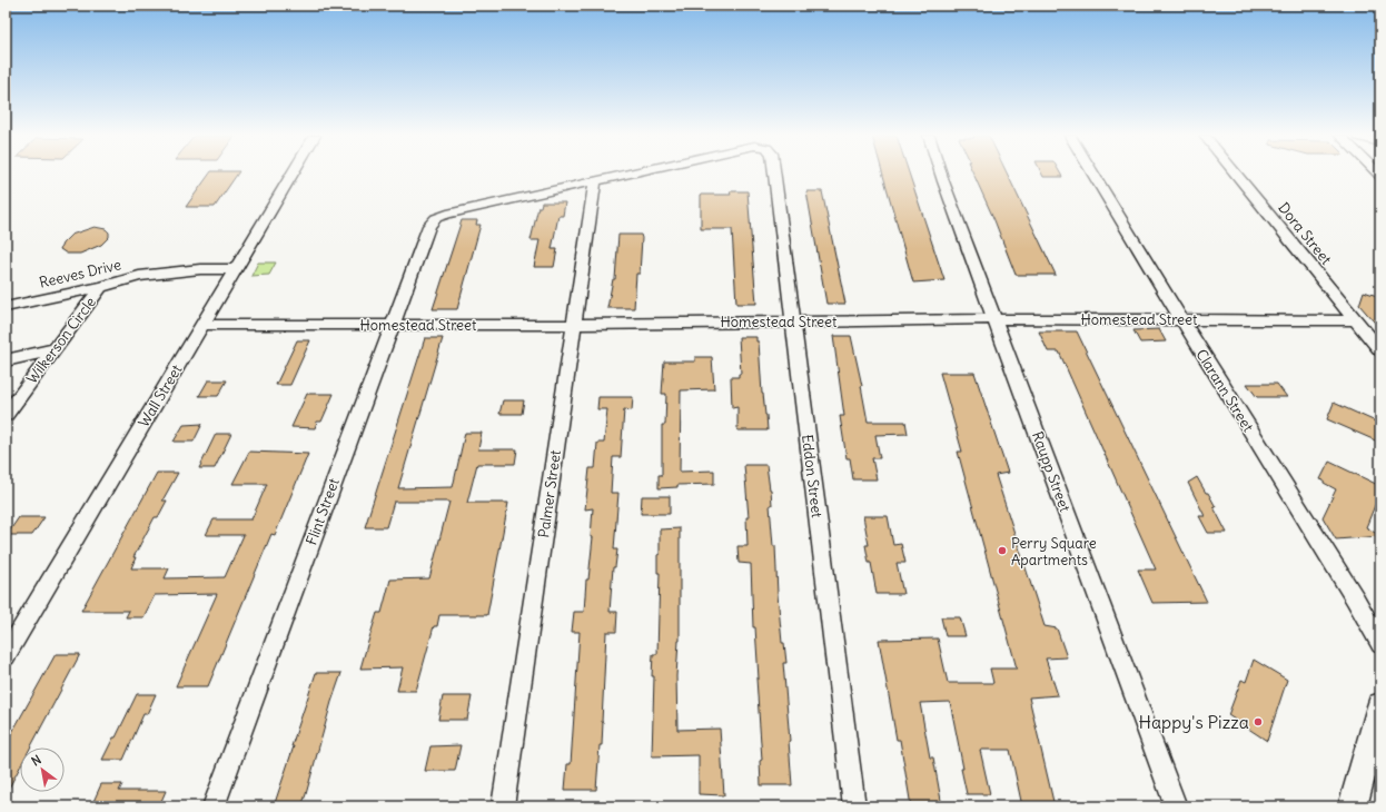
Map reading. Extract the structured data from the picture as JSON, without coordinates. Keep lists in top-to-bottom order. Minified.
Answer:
{"streets":{"street":["Dora Street","Reeves Drive","Homestead Street","Wilkerson Circle","Clarann Street","Wall Street","Raupp Street","Eddon Street","Palmer Street","Flint Street"]},"crossings":[["Dora Street","Homestead Street"],["Reeves Drive","Wilkerson Circle"],["Reeves Drive","Wall Street"],["Homestead Street","Clarann Street"],["Homestead Street","Wall Street"],["Homestead Street","Raupp Street"],["Homestead Street","Eddon Street"],["Homestead Street","Palmer Street"],["Homestead Street","Flint Street"],["Eddon Street","Palmer Street"],["Eddon Street","Flint Street"],["Palmer Street","Flint Street"]],"places":["Perry Square Apartments","Happy's Pizza"],"north":"top left"}
